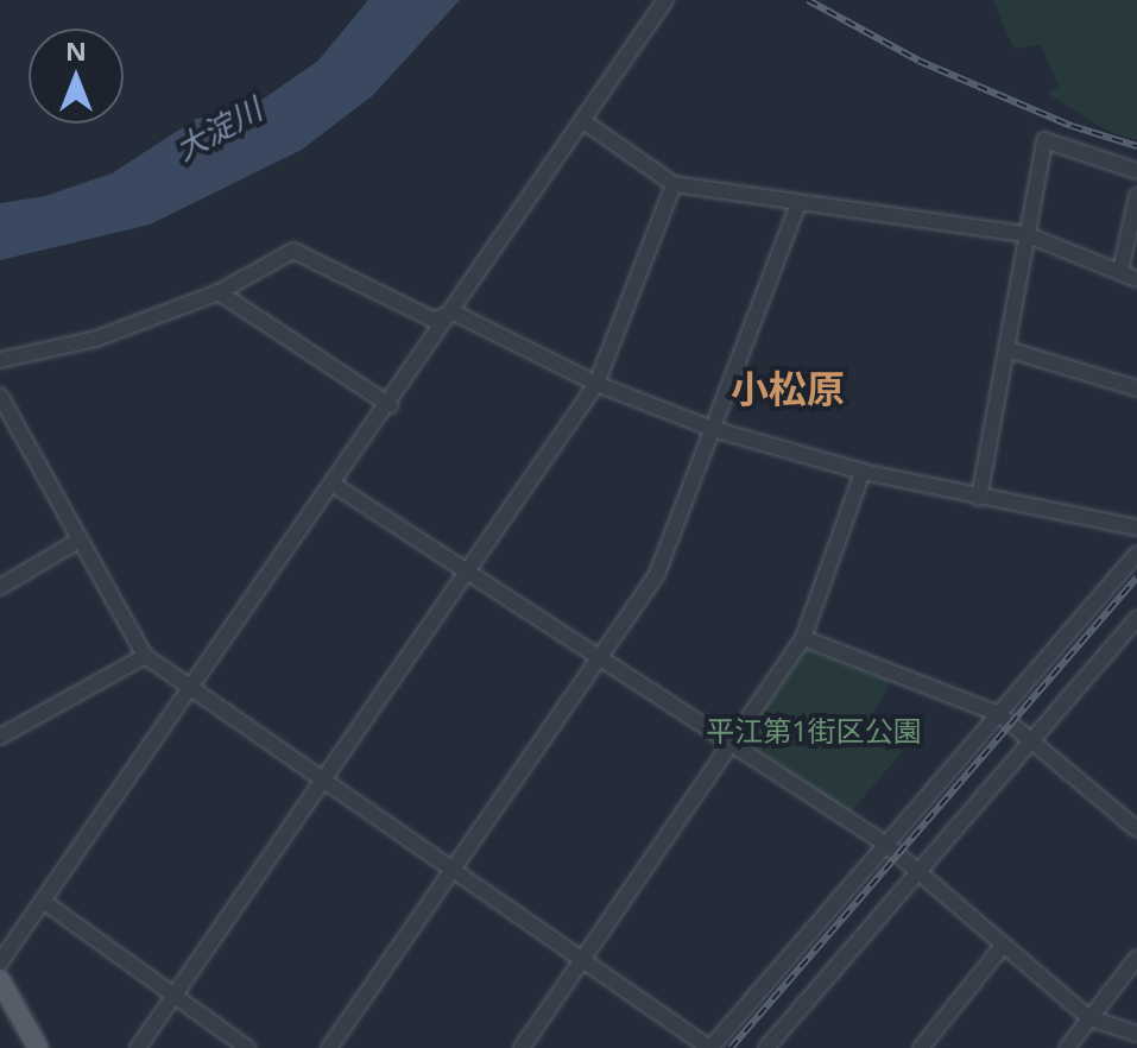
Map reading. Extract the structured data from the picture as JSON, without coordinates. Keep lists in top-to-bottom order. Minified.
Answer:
{"districts":["小松原"],"water":["大淀川"],"parks":["平江第1街区公園"],"north":"top"}
